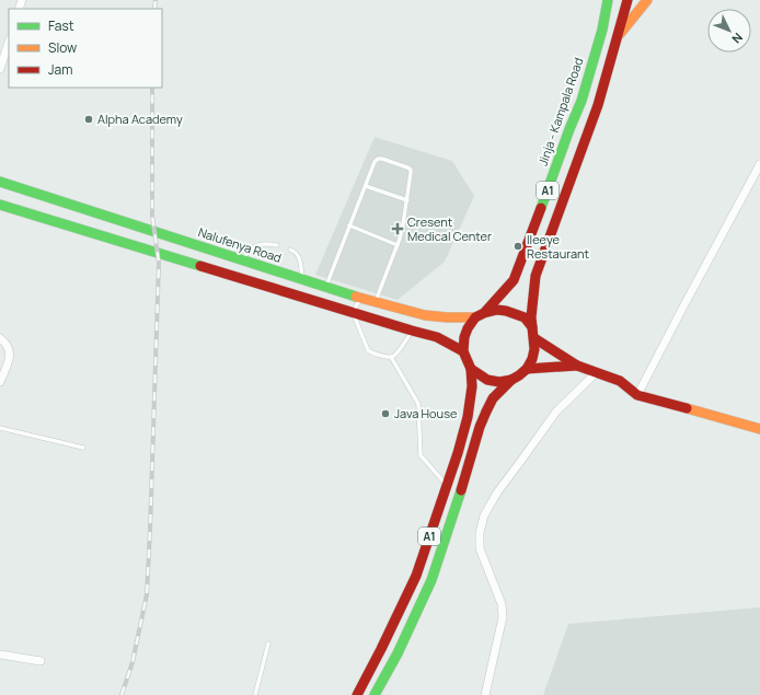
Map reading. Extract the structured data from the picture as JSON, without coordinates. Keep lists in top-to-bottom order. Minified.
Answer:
{"streets":{"main road":["Jinja - Kampala Road","A1","Nalufenya Road"]},"crossings":[["Jinja - Kampala Road","A1"],["Jinja - Kampala Road","Nalufenya Road"],["A1","Nalufenya Road"]],"places":{"other":["Alpha Academy","Ileeye Restaurant","Java House"],"health":["Cresent Medical Center"]},"legend":["Fast","Slow","Jam"],"north":"bottom right"}
